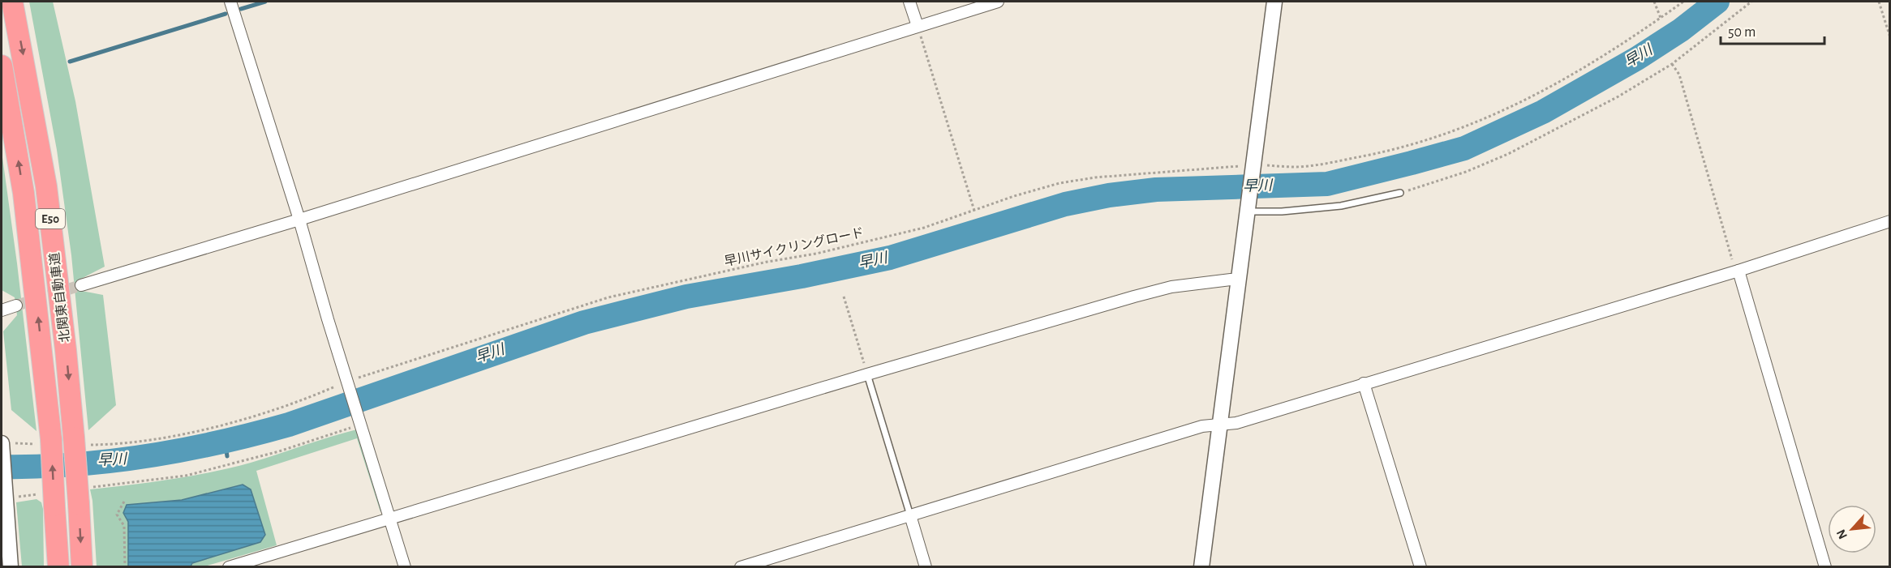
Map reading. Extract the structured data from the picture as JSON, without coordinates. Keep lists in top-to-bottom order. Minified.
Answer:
{"streets":{"highway":["E50","北関東自動車道"],"path":["早川サイクリングロード"]},"crossings":[["早川サイクリングロード","北関東自動車道"]],"water":["早川"],"scale_bar":"50 m","north":"bottom left"}
